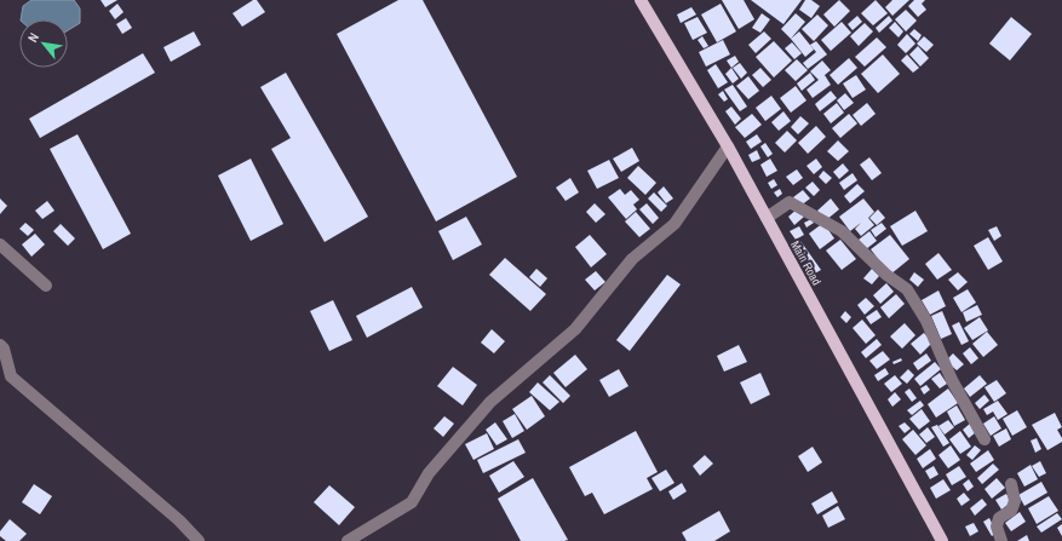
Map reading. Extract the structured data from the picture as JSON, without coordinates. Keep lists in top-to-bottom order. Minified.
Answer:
{"streets":{"main road":["Main Road"]},"north":"top left"}
